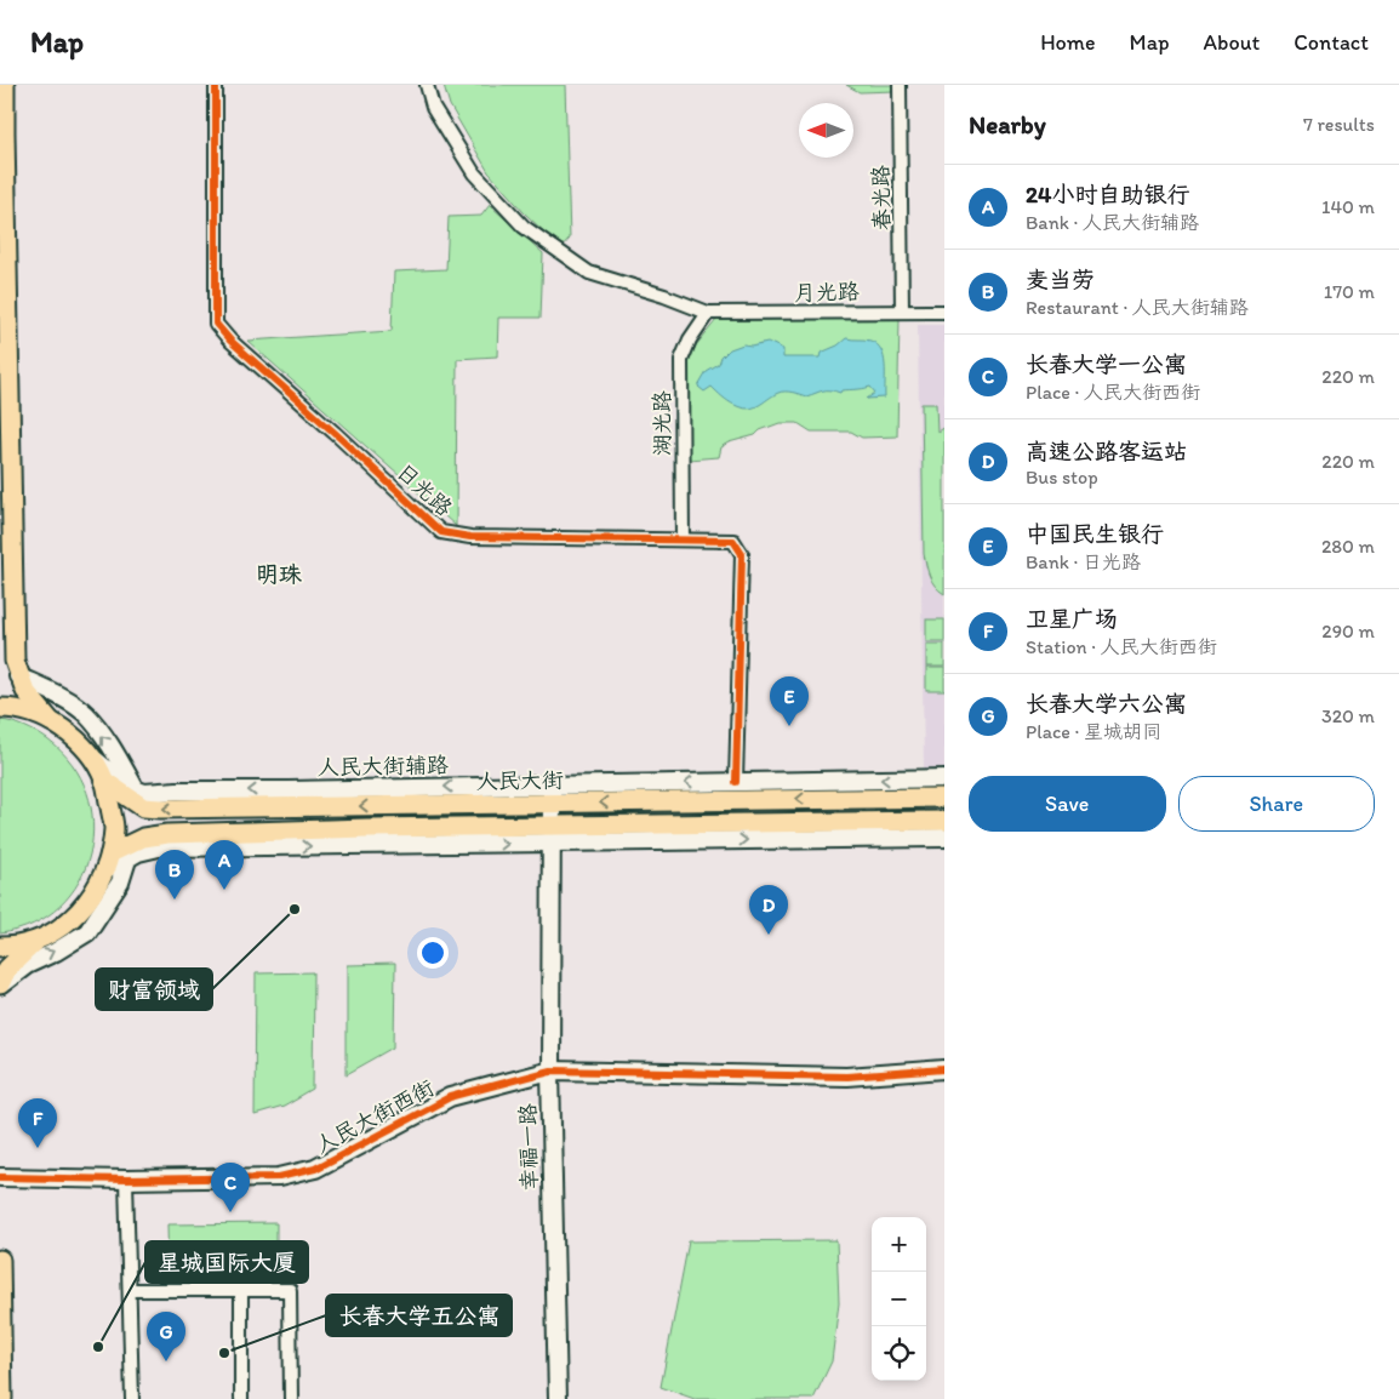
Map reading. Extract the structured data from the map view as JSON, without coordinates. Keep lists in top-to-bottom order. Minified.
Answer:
{"streets":{"main road":["人民大街辅路","人民大街","人民大街西街","幸福一路"],"street":["春光路","月光路","湖光路","日光路"]},"crossings":[["春光路","月光路"],["月光路","湖光路"],["湖光路","日光路"],["日光路","人民大街辅路"],["人民大街辅路","人民大街"],["人民大街辅路","幸福一路"],["人民大街","幸福一路"],["人民大街西街","幸福一路"]],"districts":["明珠"],"places":["财富领域","星城国际大厦","长春大学五公寓"],"north":"left","page":{"header":"Map","nav":["Home","Map","About","Contact"],"heading":["Nearby","7 results"],"list":[{"mark":"A","name":"24小时自助银行","note":"Bank · 人民大街辅路","value":"140 m"},{"mark":"B","name":"麦当劳","note":"Restaurant · 人民大街辅路","value":"170 m"},{"mark":"C","name":"长春大学一公寓","note":"Place · 人民大街西街","value":"220 m"},{"mark":"D","name":"高速公路客运站","note":"Bus stop","value":"220 m"},{"mark":"E","name":"中国民生银行","note":"Bank · 日光路","value":"280 m"},{"mark":"F","name":"卫星广场","note":"Station · 人民大街西街","value":"290 m"},{"mark":"G","name":"长春大学六公寓","note":"Place · 星城胡同","value":"320 m"}],"pins":["E","A","B","D","F","C","G"],"buttons":["Save","Share"],"map_buttons":["+","−"]}}
